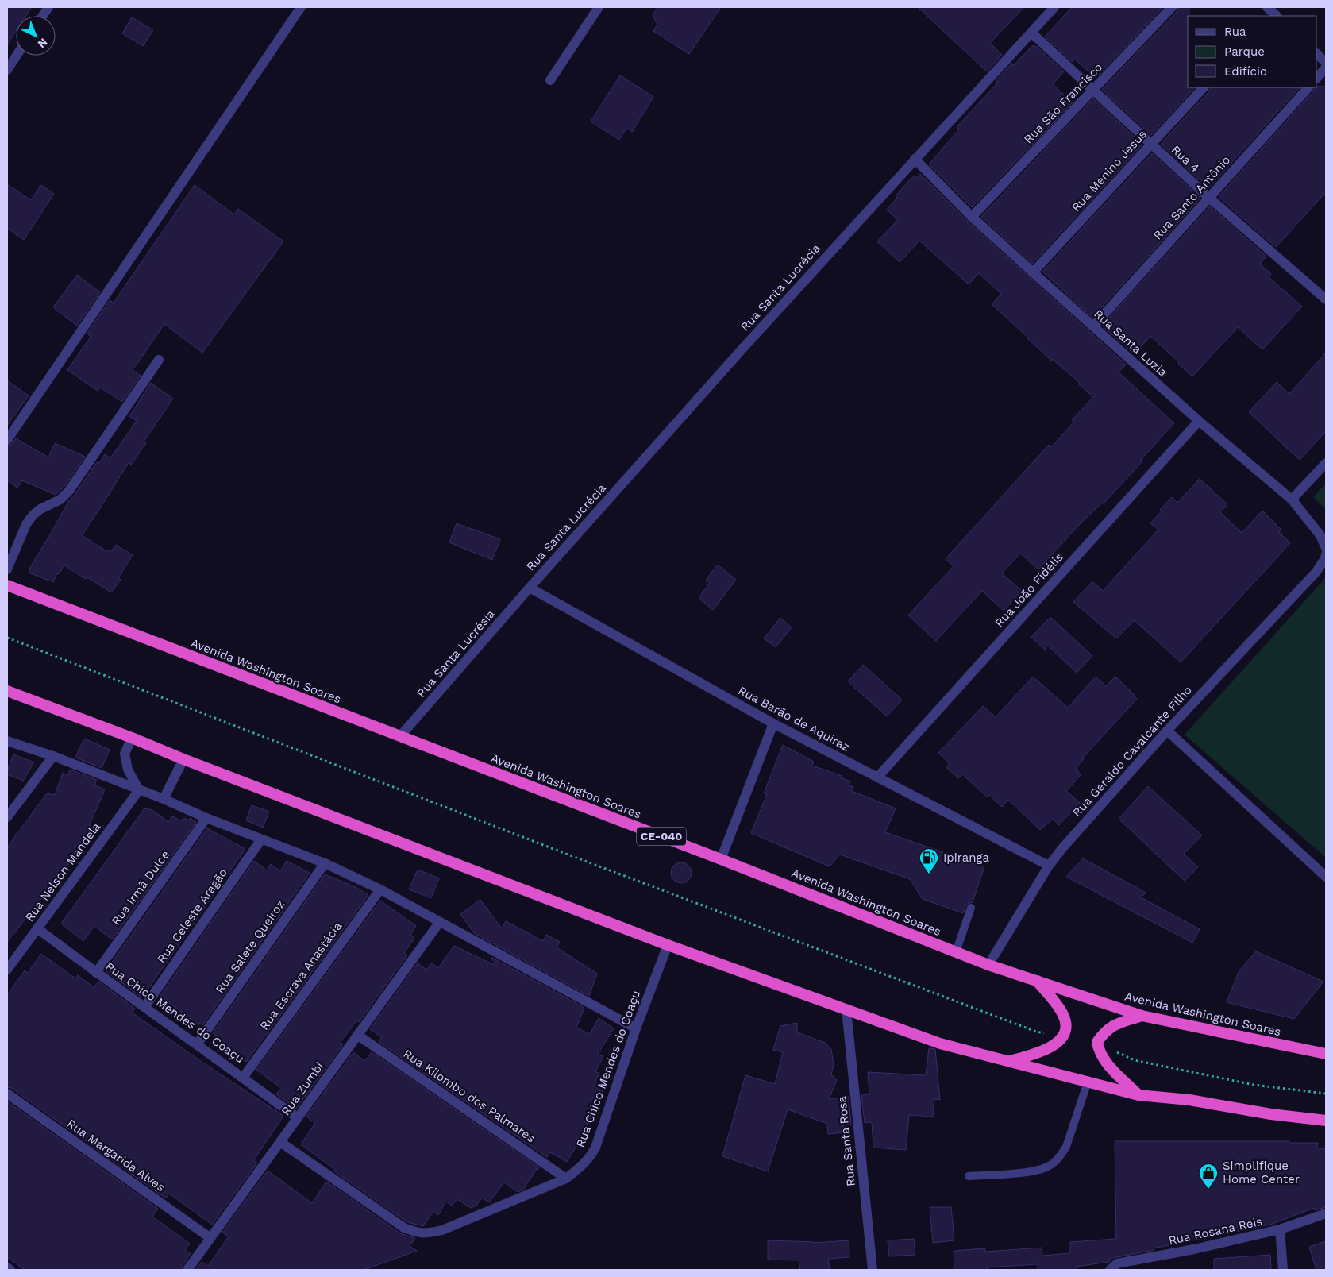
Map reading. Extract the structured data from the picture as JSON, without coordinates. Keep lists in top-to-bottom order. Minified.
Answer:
{"streets":{"highway":["Avenida Washington Soares","CE-040"],"street":["Rua São Francisco","Rua 4","Rua Menino Jesus","Rua Santo Antônio","Rua Santa Lucrécia","Rua Santa Luzia","Rua João Fidélis","Rua Santa Lucrésia","Rua Barão de Aquiraz","Rua Geraldo Cavalcante Filho","Rua Nelson Mandela","Rua Irmã Dulce","Rua Celeste Aragão","Rua Salete Queiroz","Rua Escrava Anastácia","Rua Chico Mendes do Coaçu","Rua Zumbi","Rua Kilombo dos Palmares","Rua Santa Rosa","Rua Margarida Alves","Rua Rosana Reis"]},"crossings":[["Rua São Francisco","Rua 4"],["Rua São Francisco","Rua Santa Luzia"],["Rua 4","Rua Menino Jesus"],["Rua 4","Rua Santo Antônio"],["Rua 4","Rua Santa Lucrécia"],["Rua Menino Jesus","Rua Santa Luzia"],["Rua Santo Antônio","Rua Santa Luzia"],["Rua Santa Lucrécia","Rua Santa Luzia"],["Rua Santa Lucrécia","Rua Santa Lucrésia"],["Rua Santa Lucrécia","Rua Barão de Aquiraz"],["Rua Santa Luzia","Rua João Fidélis"],["Rua João Fidélis","Rua Barão de Aquiraz"],["Rua Santa Lucrésia","Avenida Washington Soares"],["Rua Santa Lucrésia","Rua Barão de Aquiraz"],["Avenida Washington Soares","Rua Geraldo Cavalcante Filho"],["Rua Barão de Aquiraz","Rua Geraldo Cavalcante Filho"],["Rua Nelson Mandela","Rua Chico Mendes do Coaçu"],["Rua Irmã Dulce","Rua Chico Mendes do Coaçu"],["Rua Celeste Aragão","Rua Chico Mendes do Coaçu"],["Rua Salete Queiroz","Rua Chico Mendes do Coaçu"],["Rua Escrava Anastácia","Rua Chico Mendes do Coaçu"],["Rua Chico Mendes do Coaçu","Rua Zumbi"],["Rua Chico Mendes do Coaçu","Rua Kilombo dos Palmares"],["Rua Zumbi","Rua Kilombo dos Palmares"],["Rua Zumbi","Rua Margarida Alves"]],"places":{"fuel station":["Ipiranga"],"shop":["Simplifique Home Center"]},"legend":["Rua","Parque","Edifício"],"north":"bottom right"}
